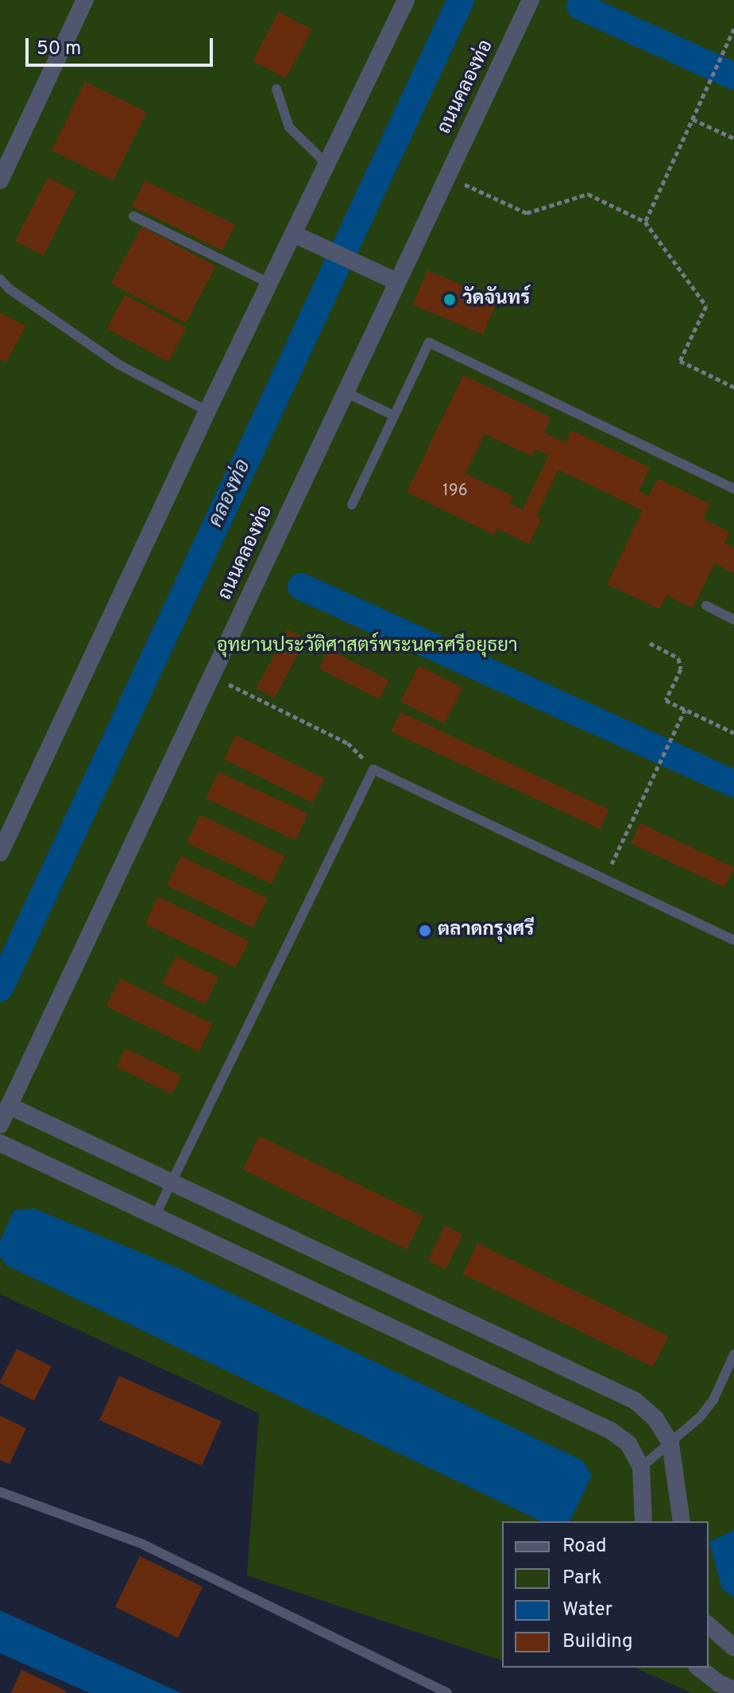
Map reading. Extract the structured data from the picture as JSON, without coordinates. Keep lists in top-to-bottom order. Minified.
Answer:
{"streets":{"street":["ถนนคลองท่อ"]},"water":["คลองท่อ"],"parks":["อุทยานประวัติศาสตร์พระนครศรีอยุธยา"],"places":["วัดจันทร์","ตลาดกรุงศรี"],"house_numbers":["196"],"legend":["Road","Park","Water","Building"],"scale_bar":"50 m"}
